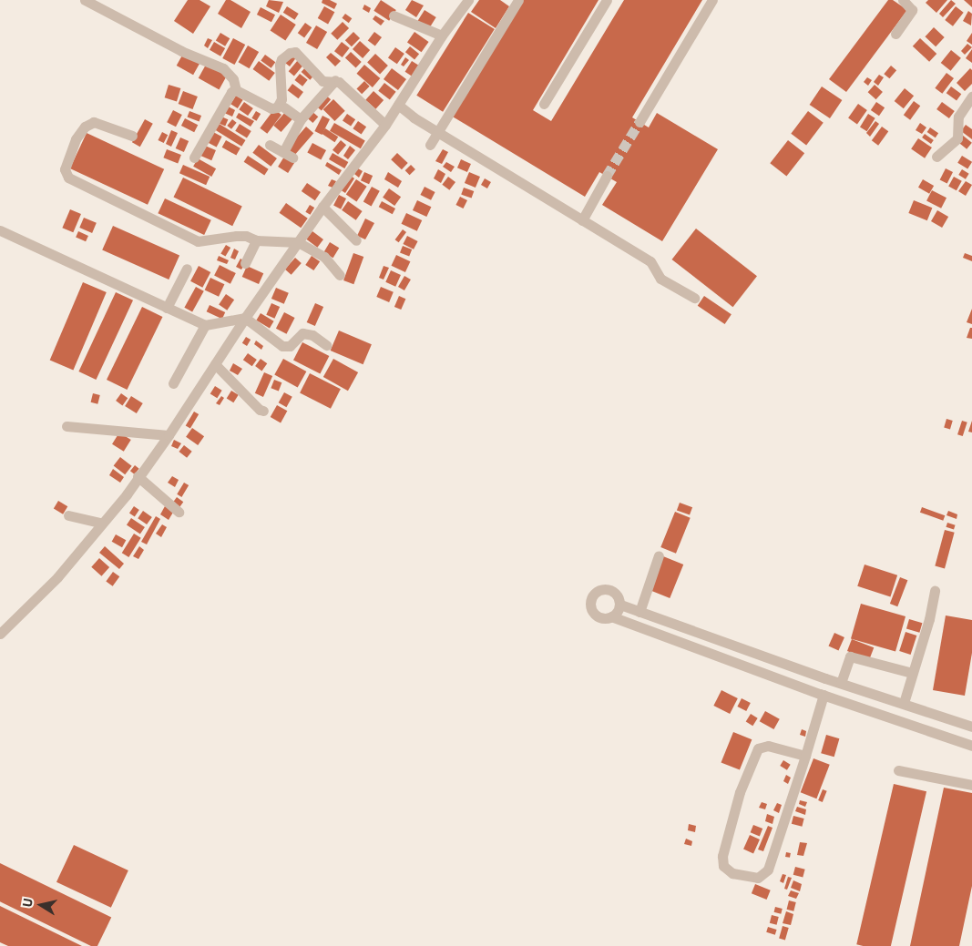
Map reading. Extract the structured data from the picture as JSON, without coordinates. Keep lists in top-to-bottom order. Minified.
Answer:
{"north":"left"}
